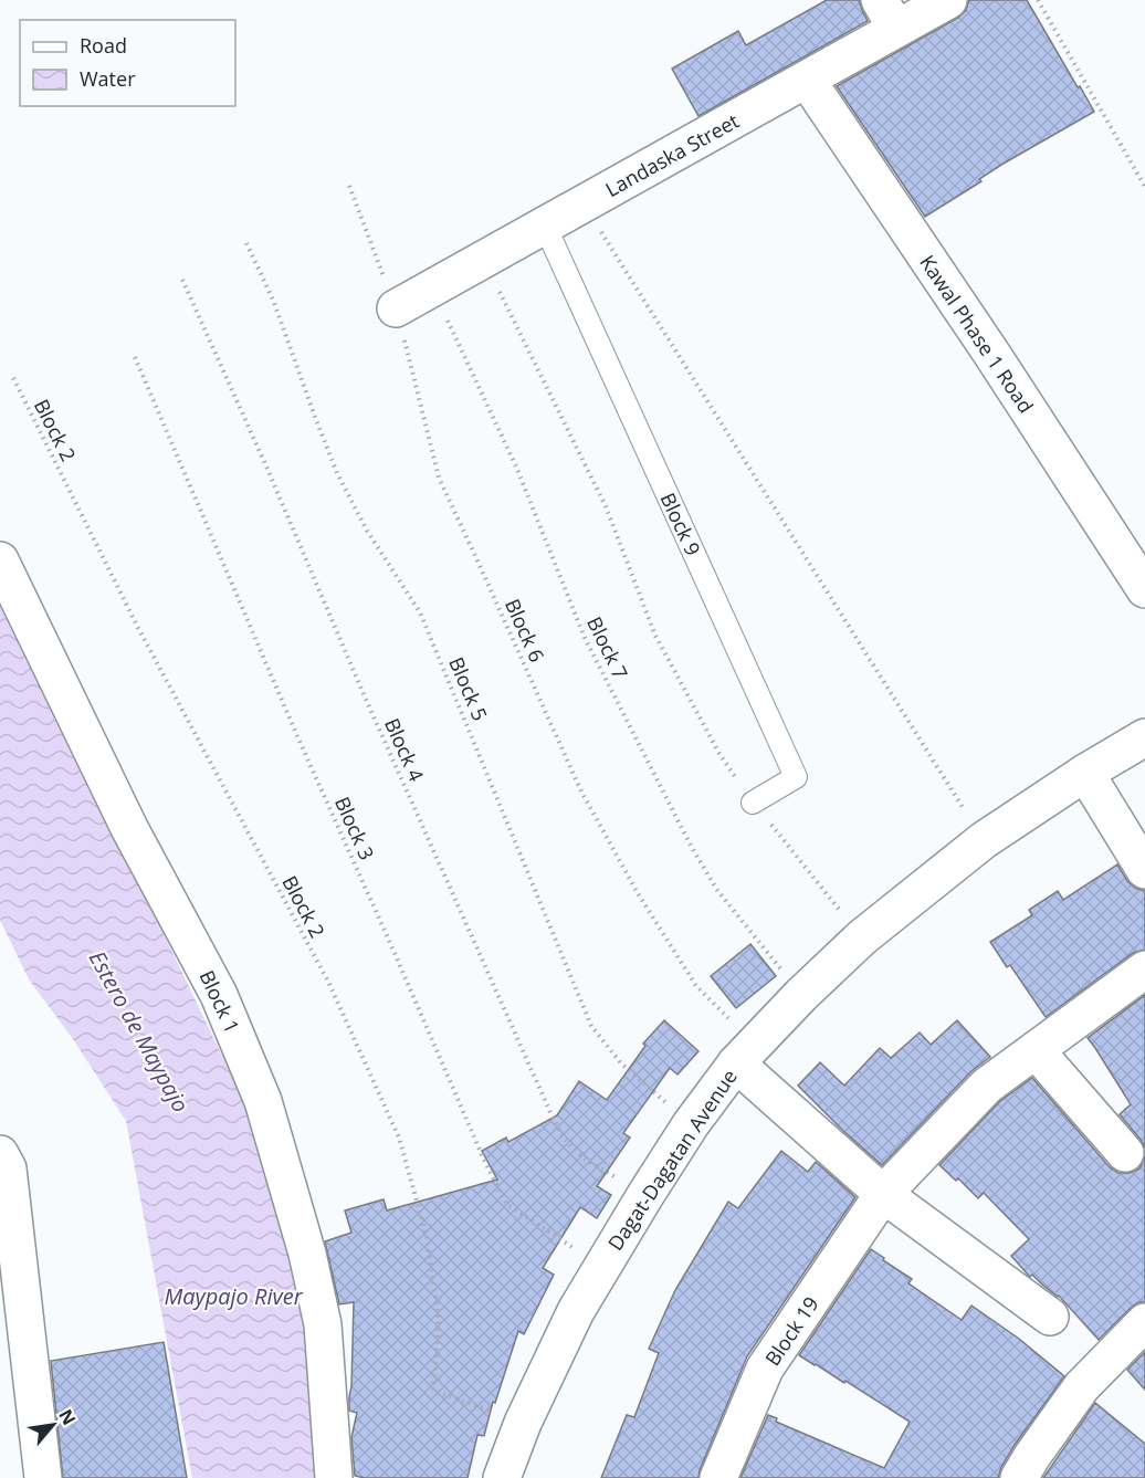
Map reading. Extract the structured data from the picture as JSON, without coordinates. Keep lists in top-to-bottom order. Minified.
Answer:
{"streets":{"street":["Landaska Street","Kawal Phase 1 Road","Block 1","Dagat-Dagatan Avenue","Block 19"],"lane":["Block 9"],"path":["Block 2","Block 6","Block 7","Block 5","Block 4","Block 3"]},"crossings":[["Landaska Street","Kawal Phase 1 Road"],["Landaska Street","Block 9"],["Landaska Street","Block 6"],["Landaska Street","Block 7"],["Block 2","Dagat-Dagatan Avenue"],["Block 6","Dagat-Dagatan Avenue"],["Block 7","Dagat-Dagatan Avenue"],["Block 5","Dagat-Dagatan Avenue"],["Block 4","Dagat-Dagatan Avenue"],["Block 3","Dagat-Dagatan Avenue"]],"water":["Estero de Maypajo","Maypajo River"],"legend":["Road","Water"],"north":"top right"}
